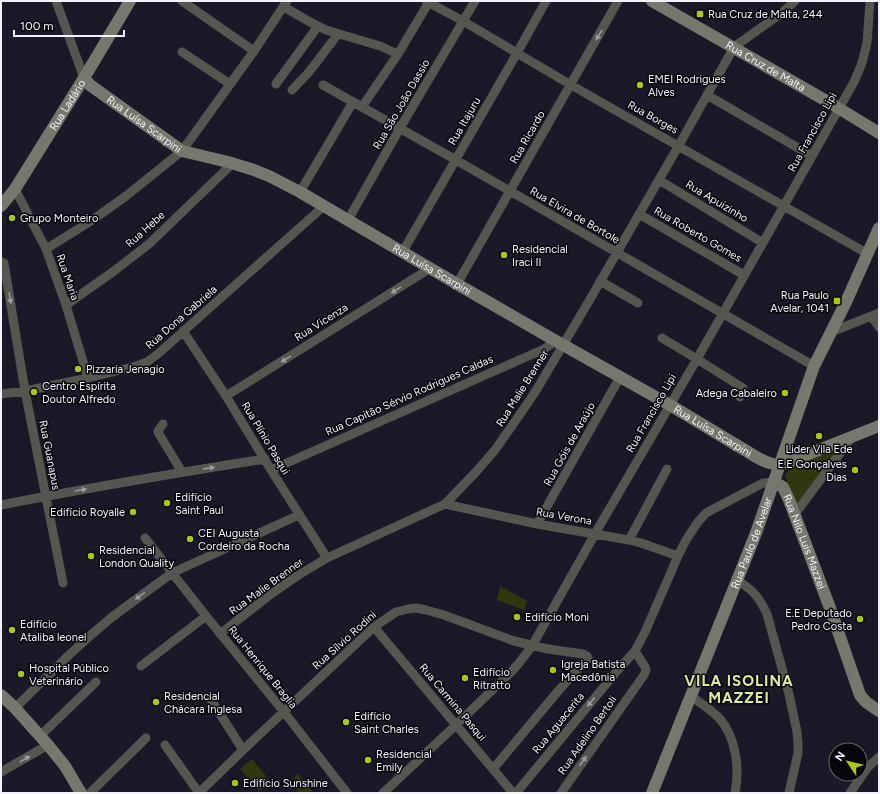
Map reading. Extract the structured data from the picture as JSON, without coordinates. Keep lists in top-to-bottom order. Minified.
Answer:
{"streets":{"street":["Rua Cruz de Malta","Rua São João Dassio","Rua Ladário","Rua Borges","Rua Itajuru","Rua Luísa Scarpini","Rua Francisco Lipi","Rua Ricardo","Rua Apuizinho","Rua Elvira de Bortole","Rua Hebe","Rua Roberto Gomes","Rua Maria","Rua Dona Gabriela","Rua Vicenza","Rua Malie Brenner","Rua Capitão Sérvio Rodrigues Caldas","Rua Plínio Pasqui","Rua Góis de Araújo","Rua Guanapus","Rua Verona","Rua Nilo Luis Mazzei","Rua Paulo de Avelar","Rua Sílvio Rodini","Rua Henrique Braglia","Rua Carmina Pasqui","Rua Aguacerita","Rua Adelino Bertoli"]},"crossings":[["Rua Cruz de Malta","Rua Francisco Lipi"],["Rua Cruz de Malta","Rua Malie Brenner"],["Rua São João Dassio","Rua Borges"],["Rua São João Dassio","Rua Luísa Scarpini"],["Rua São João Dassio","Rua Elvira de Bortole"],["Rua Ladário","Rua Luísa Scarpini"],["Rua Ladário","Rua Maria"],["Rua Borges","Rua Itajuru"],["Rua Borges","Rua Francisco Lipi"],["Rua Borges","Rua Ricardo"],["Rua Borges","Rua Malie Brenner"],["Rua Borges","Rua Paulo de Avelar"],["Rua Itajuru","Rua Luísa Scarpini"],["Rua Itajuru","Rua Elvira de Bortole"],["Rua Luísa Scarpini","Rua Francisco Lipi"],["Rua Luísa Scarpini","Rua Ricardo"],["Rua Luísa Scarpini","Rua Hebe"],["Rua Luísa Scarpini","Rua Dona Gabriela"],["Rua Luísa Scarpini","Rua Vicenza"],["Rua Luísa Scarpini","Rua Malie Brenner"],["Rua Luísa Scarpini","Rua Capitão Sérvio Rodrigues Caldas"],["Rua Luísa Scarpini","Rua Góis de Araújo"],["Rua Luísa Scarpini","Rua Paulo de Avelar"],["Rua Francisco Lipi","Rua Apuizinho"],["Rua Francisco Lipi","Rua Elvira de Bortole"],["Rua Francisco Lipi","Rua Roberto Gomes"],["Rua Francisco Lipi","Rua Verona"],["Rua Francisco Lipi","Rua Sílvio Rodini"],["Rua Francisco Lipi","Rua Carmina Pasqui"],["Rua Ricardo","Rua Elvira de Bortole"],["Rua Apuizinho","Rua Malie Brenner"],["Rua Elvira de Bortole","Rua Malie Brenner"],["Rua Elvira de Bortole","Rua Paulo de Avelar"],["Rua Hebe","Rua Maria"],["Rua Roberto Gomes","Rua Malie Brenner"],["Rua Maria","Rua Dona Gabriela"],["Rua Dona Gabriela","Rua Plínio Pasqui"],["Rua Dona Gabriela","Rua Guanapus"],["Rua Vicenza","Rua Plínio Pasqui"],["Rua Malie Brenner","Rua Capitão Sérvio Rodrigues Caldas"],["Rua Malie Brenner","Rua Plínio Pasqui"],["Rua Malie Brenner","Rua Verona"],["Rua Malie Brenner","Rua Henrique Braglia"],["Rua Capitão Sérvio Rodrigues Caldas","Rua Plínio Pasqui"],["Rua Góis de Araújo","Rua Verona"],["Rua Verona","Rua Aguacerita"],["Rua Nilo Luis Mazzei","Rua Paulo de Avelar"],["Rua Nilo Luis Mazzei","Rua Aguacerita"],["Rua Paulo de Avelar","Rua Aguacerita"],["Rua Sílvio Rodini","Rua Henrique Braglia"],["Rua Sílvio Rodini","Rua Carmina Pasqui"],["Rua Aguacerita","Rua Adelino Bertoli"]],"one_way":["Rua Vicenza","Rua Guanapus","Rua Aguacerita","Rua Adelino Bertoli"],"districts":["VILA ISOLINA MAZZEI"],"places":{"transit":["Rua Cruz de Malta, 244","Rua Paulo Avelar, 1041"],"other":["EMEI Rodrigues Alves","Grupo Monteiro","Residencial Iraci II","Pizzaria Jenagio","Centro Espírita Doutor Alfredo","Adega Cabaleiro","Lider Vila Ede","E.E Gonçalves Dias","Edifício Saint Paul","Edifício Royalle","CEI Augusta Cordeiro da Rocha","Residencial London Quality","Edifício Moni","E.E Deputado Pedro Costa","Edifício Ataliba leonel","Igreja Batista Macedônia","Hospital Público Veterinário","Edifício Ritratto","Residencial Chácara Inglesa","Edifício Saint Charles","Residencial Emily","Edifício Sunshine"]},"scale_bar":"100 m","north":"top left"}
